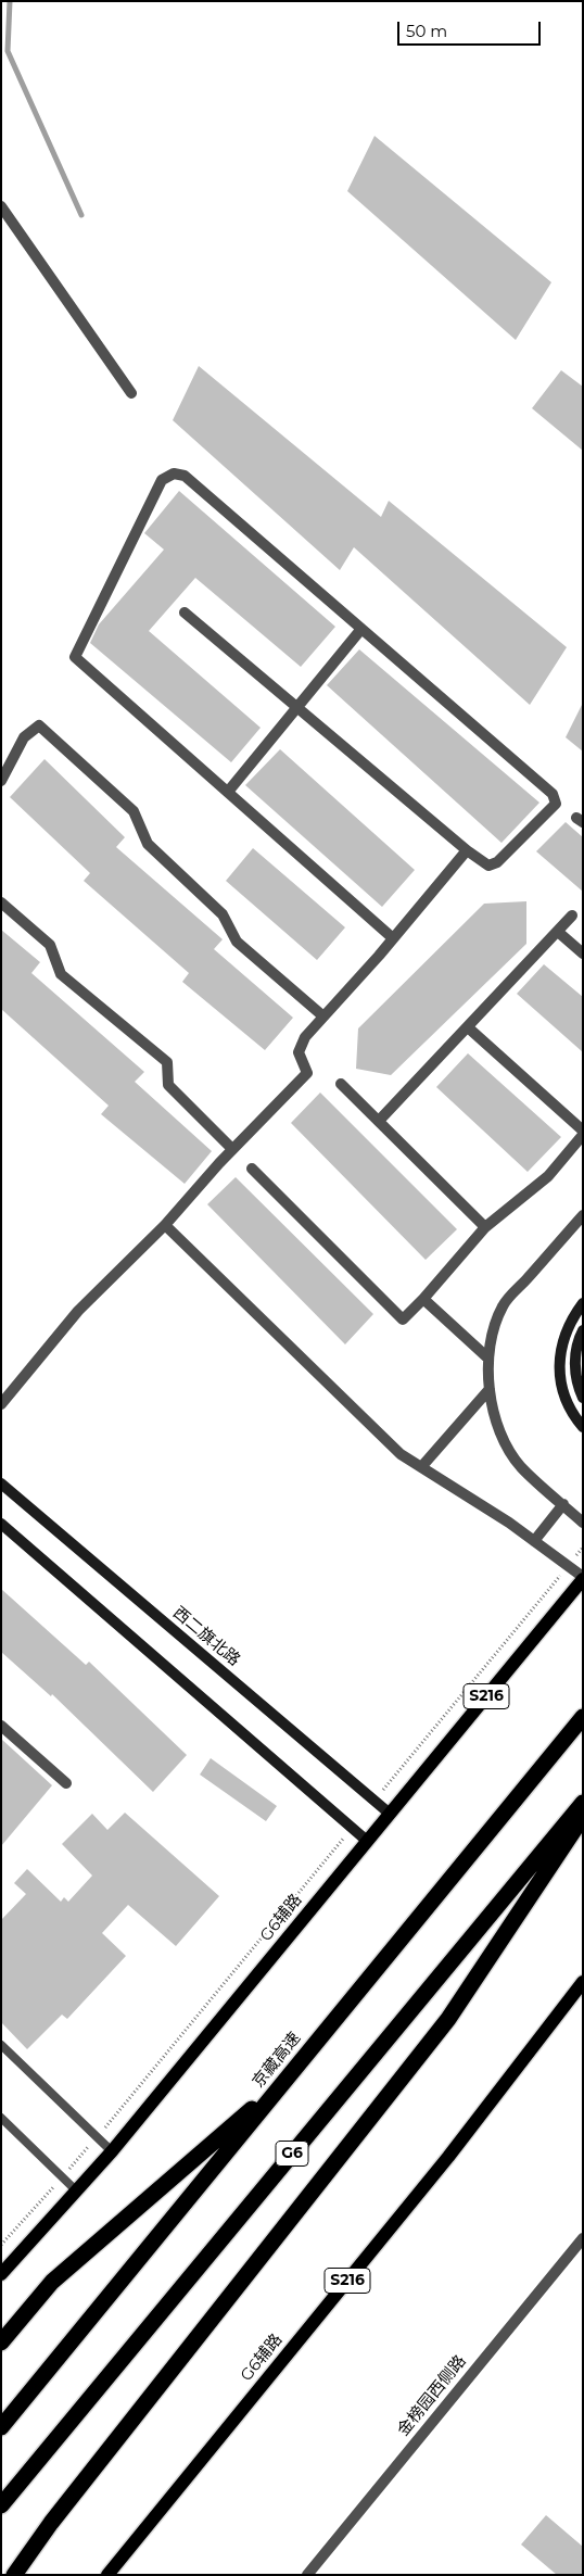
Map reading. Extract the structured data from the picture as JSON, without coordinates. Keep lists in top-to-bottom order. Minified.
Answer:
{"streets":{"highway":["京藏高速","G6"],"main road":["西二旗北路","S216","G6辅路"],"street":["金榜园西侧路"]},"crossings":[["西二旗北路","G6辅路"]],"scale_bar":"50 m"}
